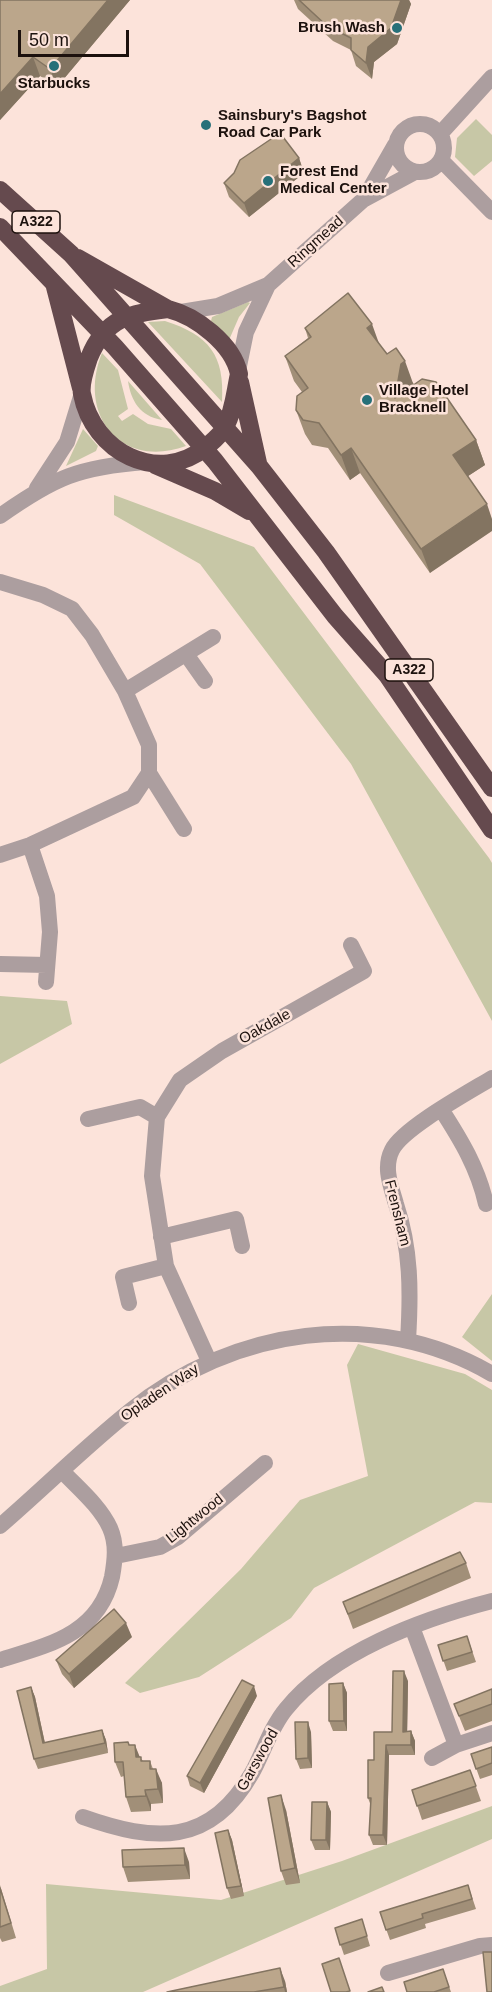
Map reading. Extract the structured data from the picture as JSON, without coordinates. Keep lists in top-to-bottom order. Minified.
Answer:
{"streets":{"highway":["A322"],"street":["Ringmead","Oakdale","Frensham","Opladen Way","Lightwood","Garswood"]},"crossings":[["A322","Ringmead"],["Oakdale","Opladen Way"],["Frensham","Opladen Way"]],"places":["Brush Wash","Starbucks","Sainsbury's Bagshot Road Car Park","Forest End Medical Center","Village Hotel Bracknell"],"scale_bar":"50 m"}
